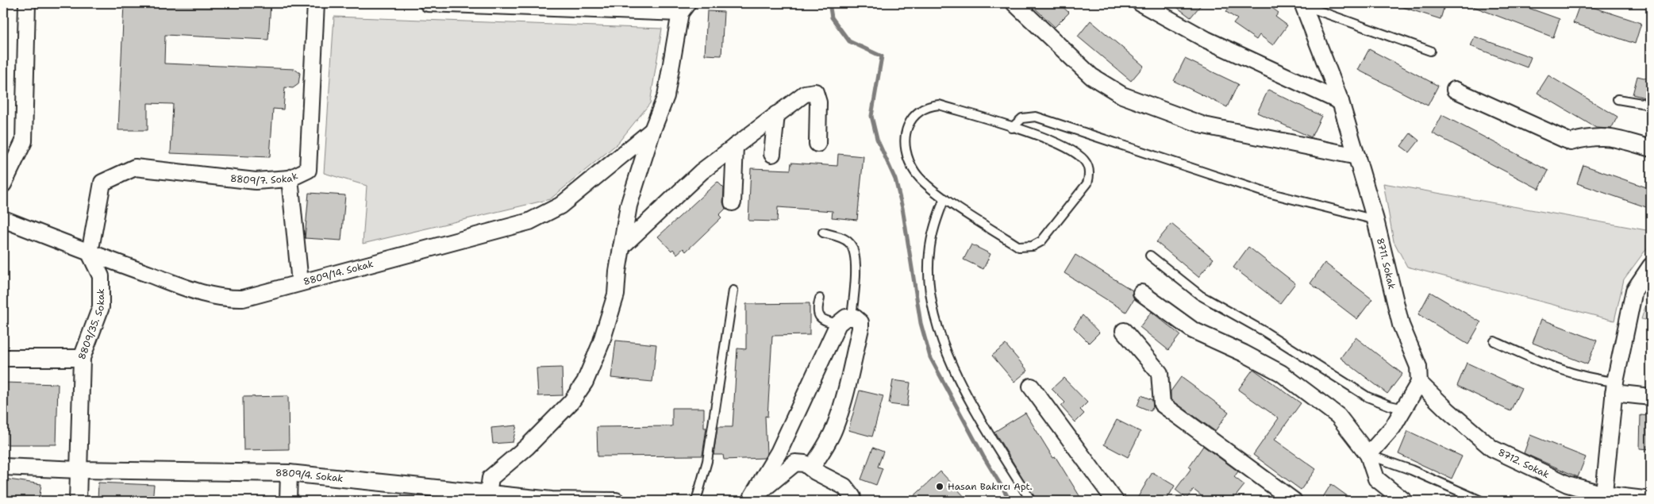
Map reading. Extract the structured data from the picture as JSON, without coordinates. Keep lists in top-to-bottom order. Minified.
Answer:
{"streets":{"street":["8809/7. Sokak","8711. Sokak","8809/14. Sokak","8809/35. Sokak","8712. Sokak","8809/4. Sokak"]},"crossings":[["8809/7. Sokak","8809/14. Sokak"],["8809/7. Sokak","8809/35. Sokak"],["8711. Sokak","8712. Sokak"],["8809/14. Sokak","8809/35. Sokak"],["8809/35. Sokak","8809/4. Sokak"]],"places":["Hasan Bakırcı Apt."]}
